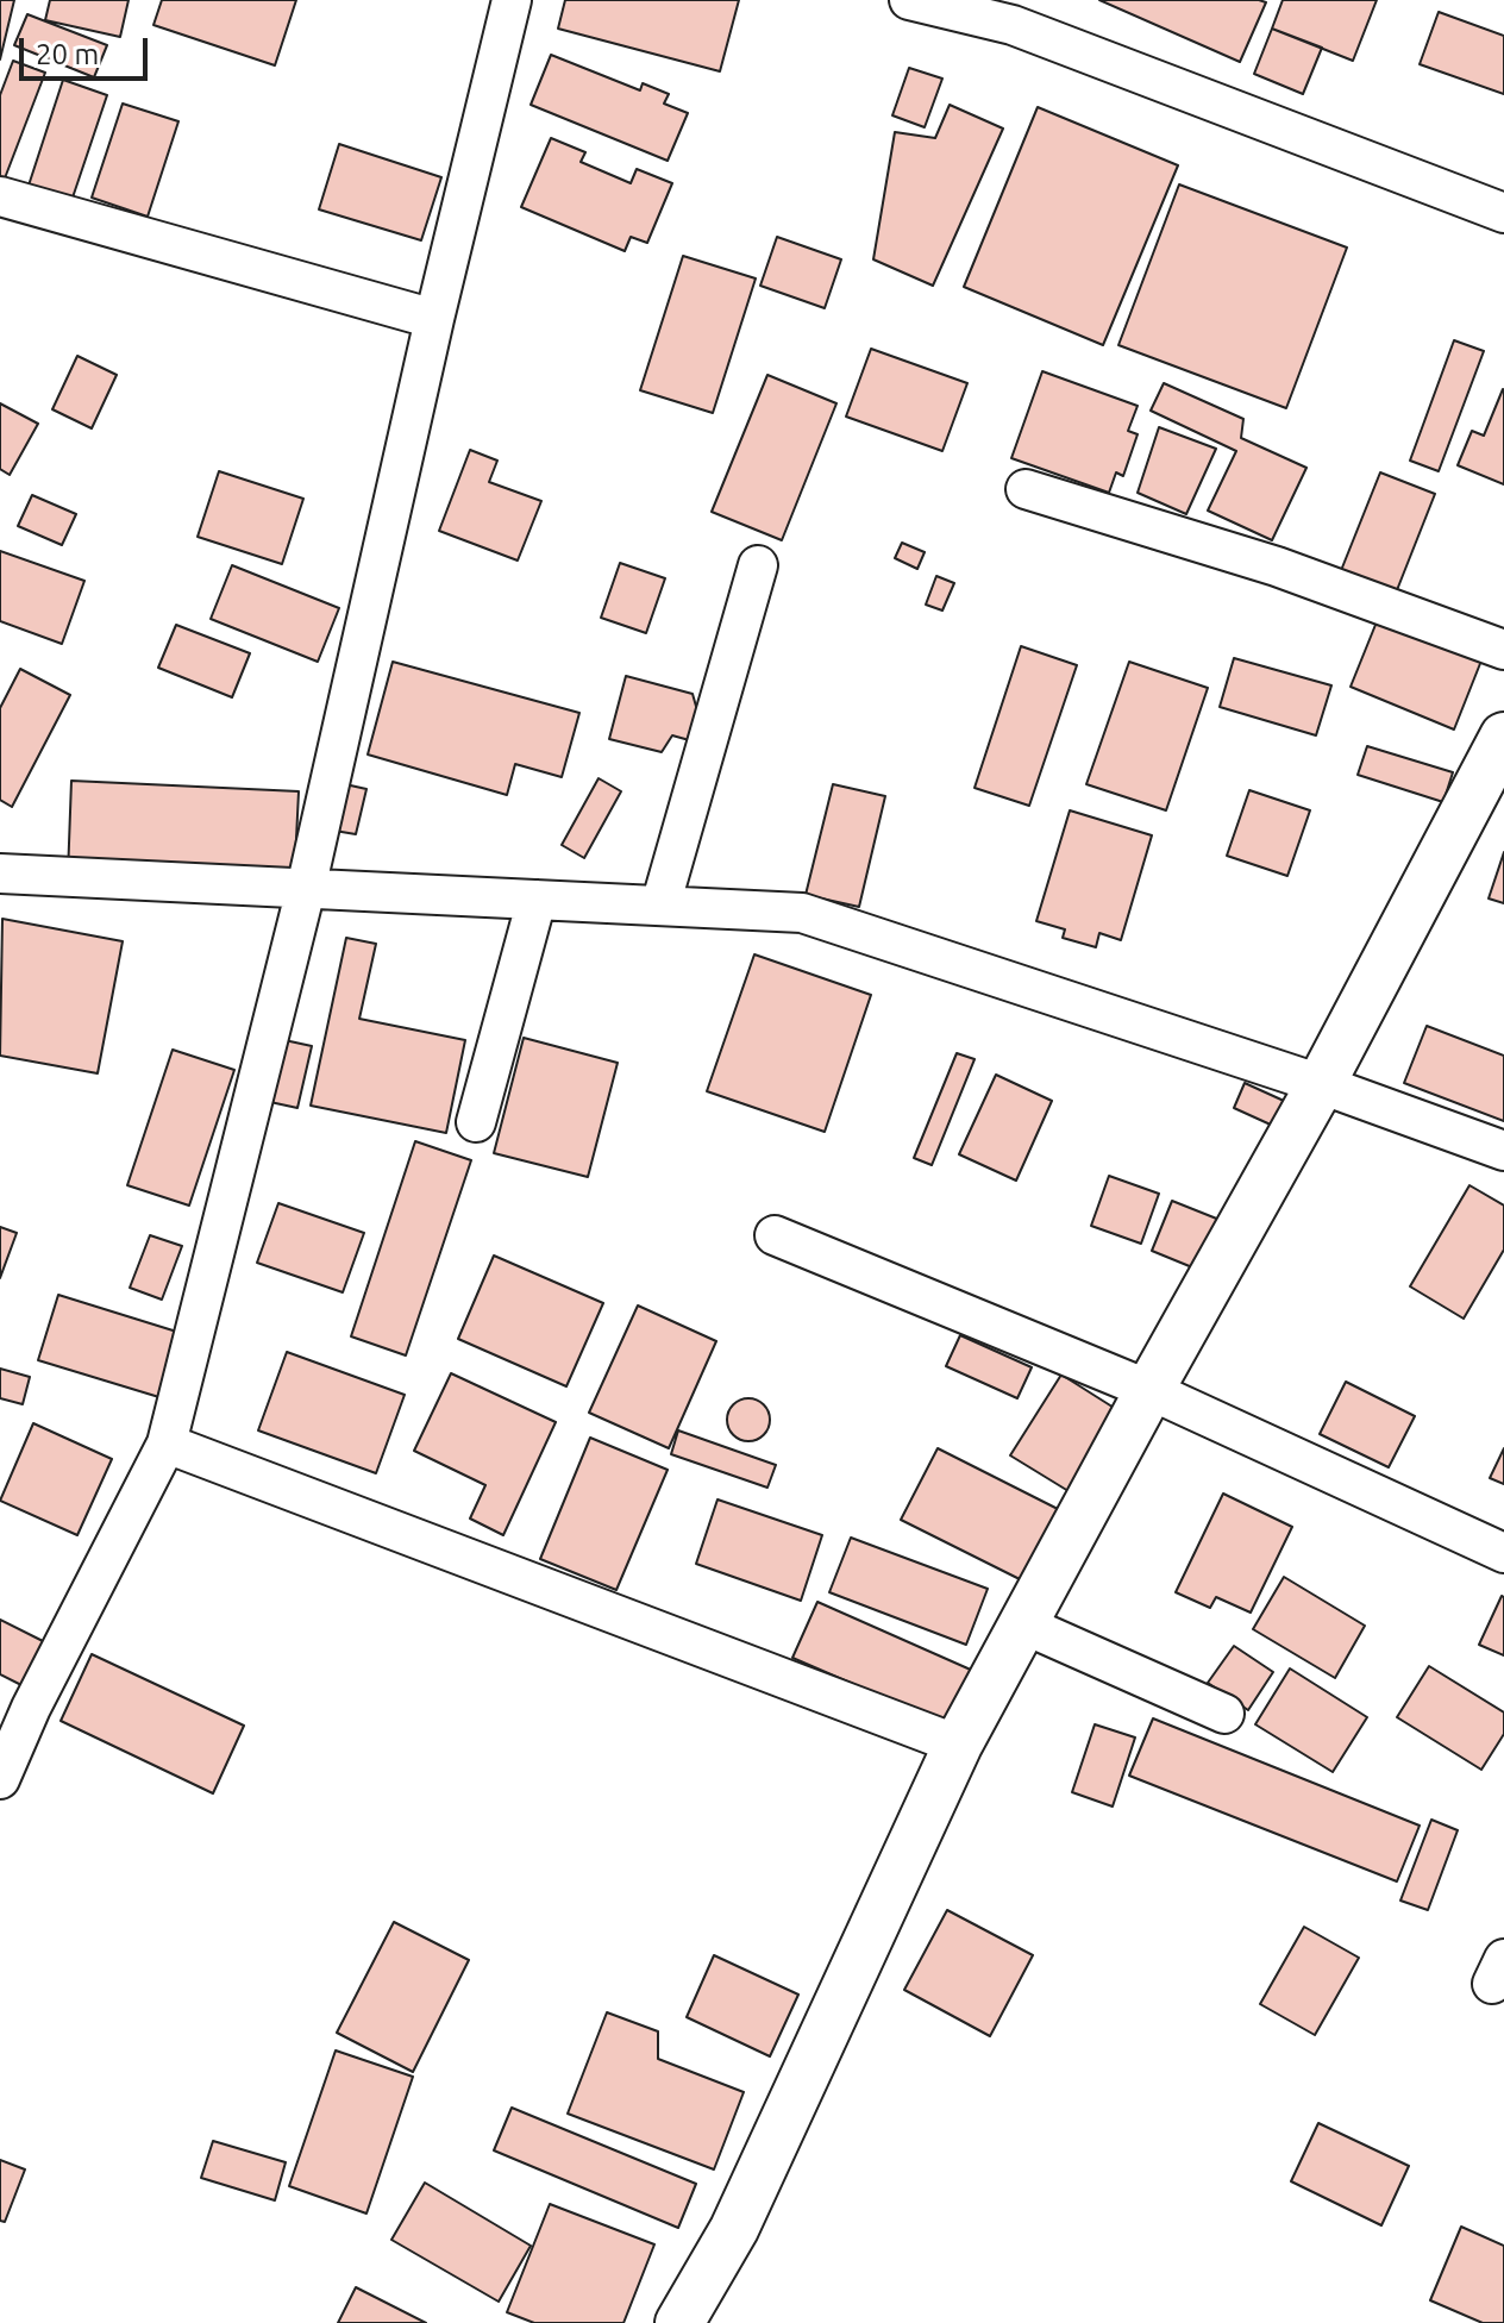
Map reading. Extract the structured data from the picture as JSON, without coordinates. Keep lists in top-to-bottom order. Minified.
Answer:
{"scale_bar":"20 m"}
